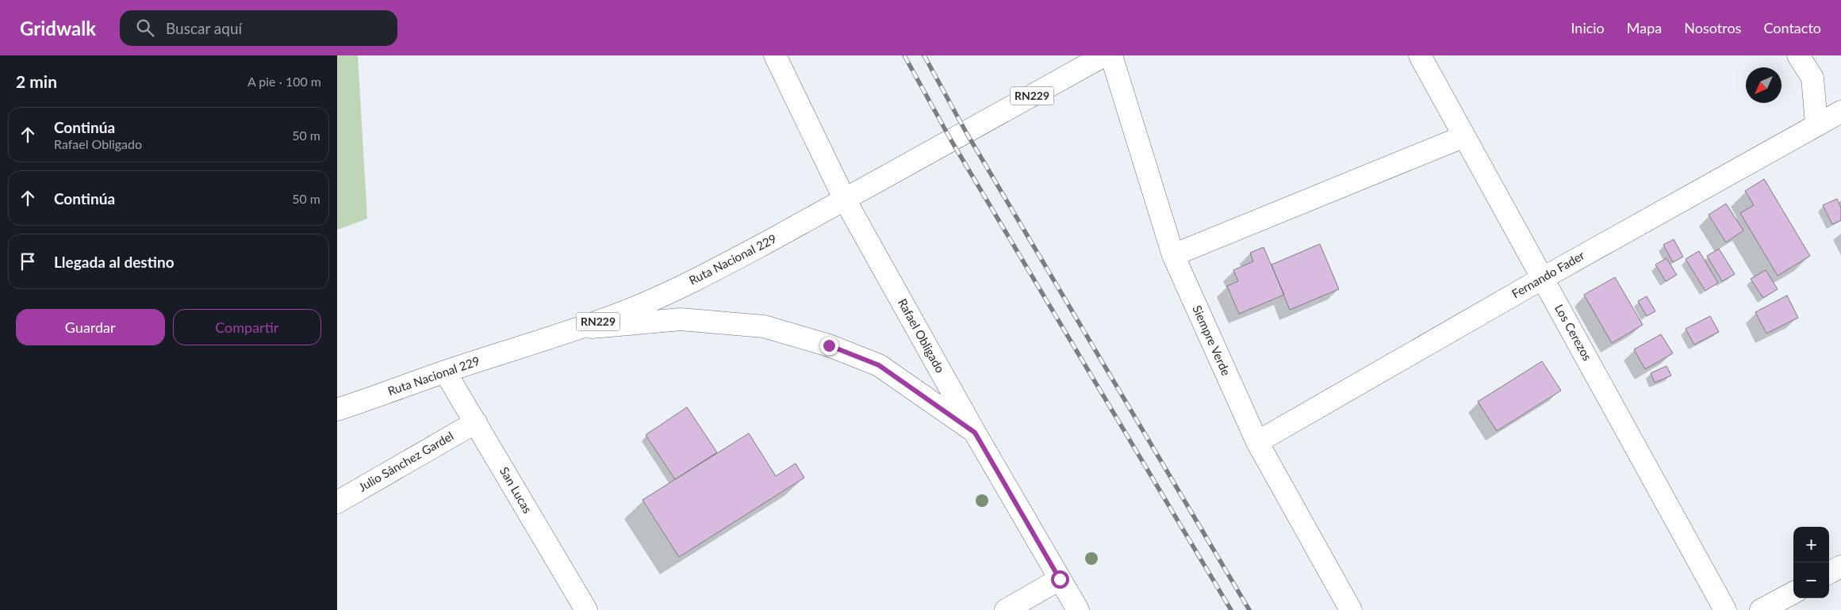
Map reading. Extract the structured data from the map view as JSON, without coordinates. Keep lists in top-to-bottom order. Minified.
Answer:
{"streets":{"main road":["RN229","Ruta Nacional 229","Fernando Fader","Los Cerezos","Rafael Obligado","Siempre Verde","Julio Sánchez Gardel","San Lucas"]},"crossings":[["Ruta Nacional 229","Rafael Obligado"],["Ruta Nacional 229","San Lucas"],["Fernando Fader","Los Cerezos"],["Fernando Fader","Siempre Verde"],["Julio Sánchez Gardel","San Lucas"]],"north":"bottom left","page":{"header":"Gridwalk","search":"Buscar aquí","nav":["Inicio","Mapa","Nosotros","Contacto"],"heading":["2 min","A pie · 100 m"],"list":[["Continúa","Rafael Obligado","50 m"],["Continúa","50 m"],"Llegada al destino"],"buttons":["Guardar","Compartir"],"map_buttons":["+","−"]}}
